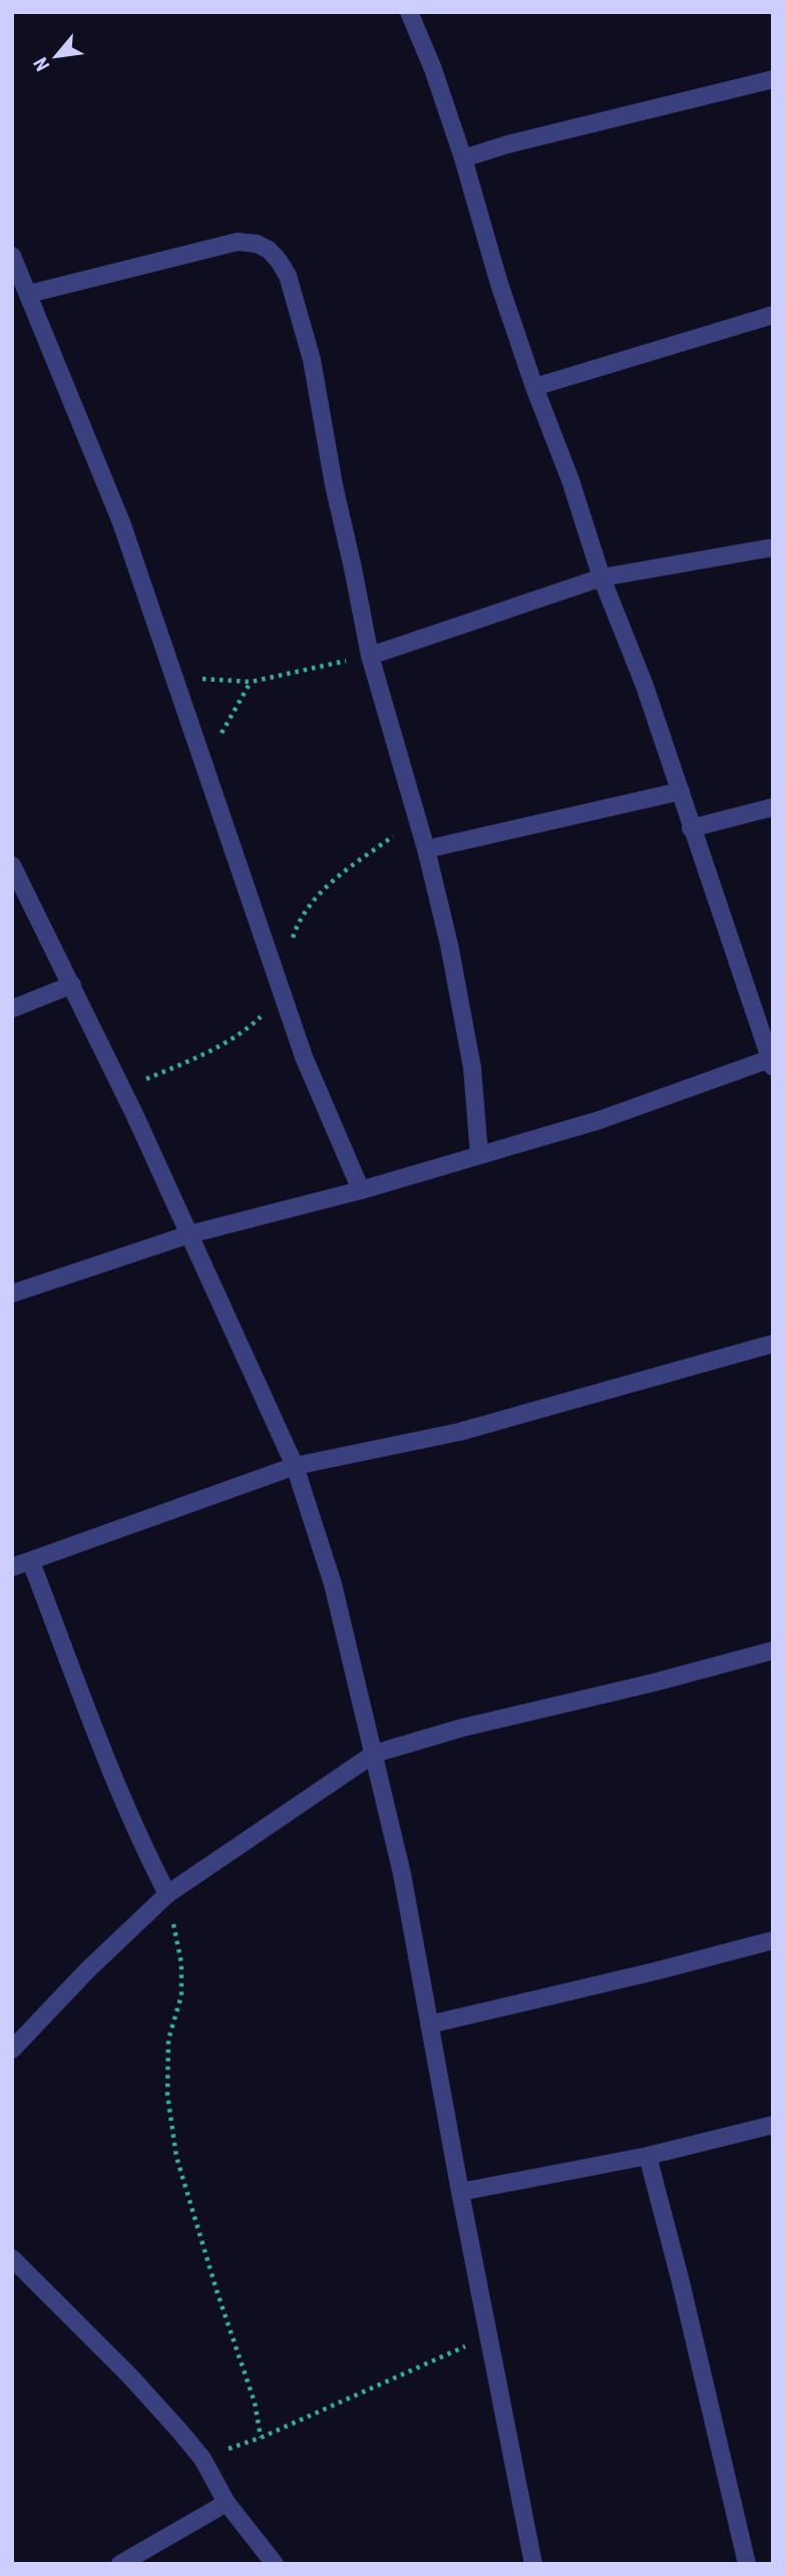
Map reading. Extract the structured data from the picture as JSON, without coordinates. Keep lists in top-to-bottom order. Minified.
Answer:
{"north":"bottom left"}
